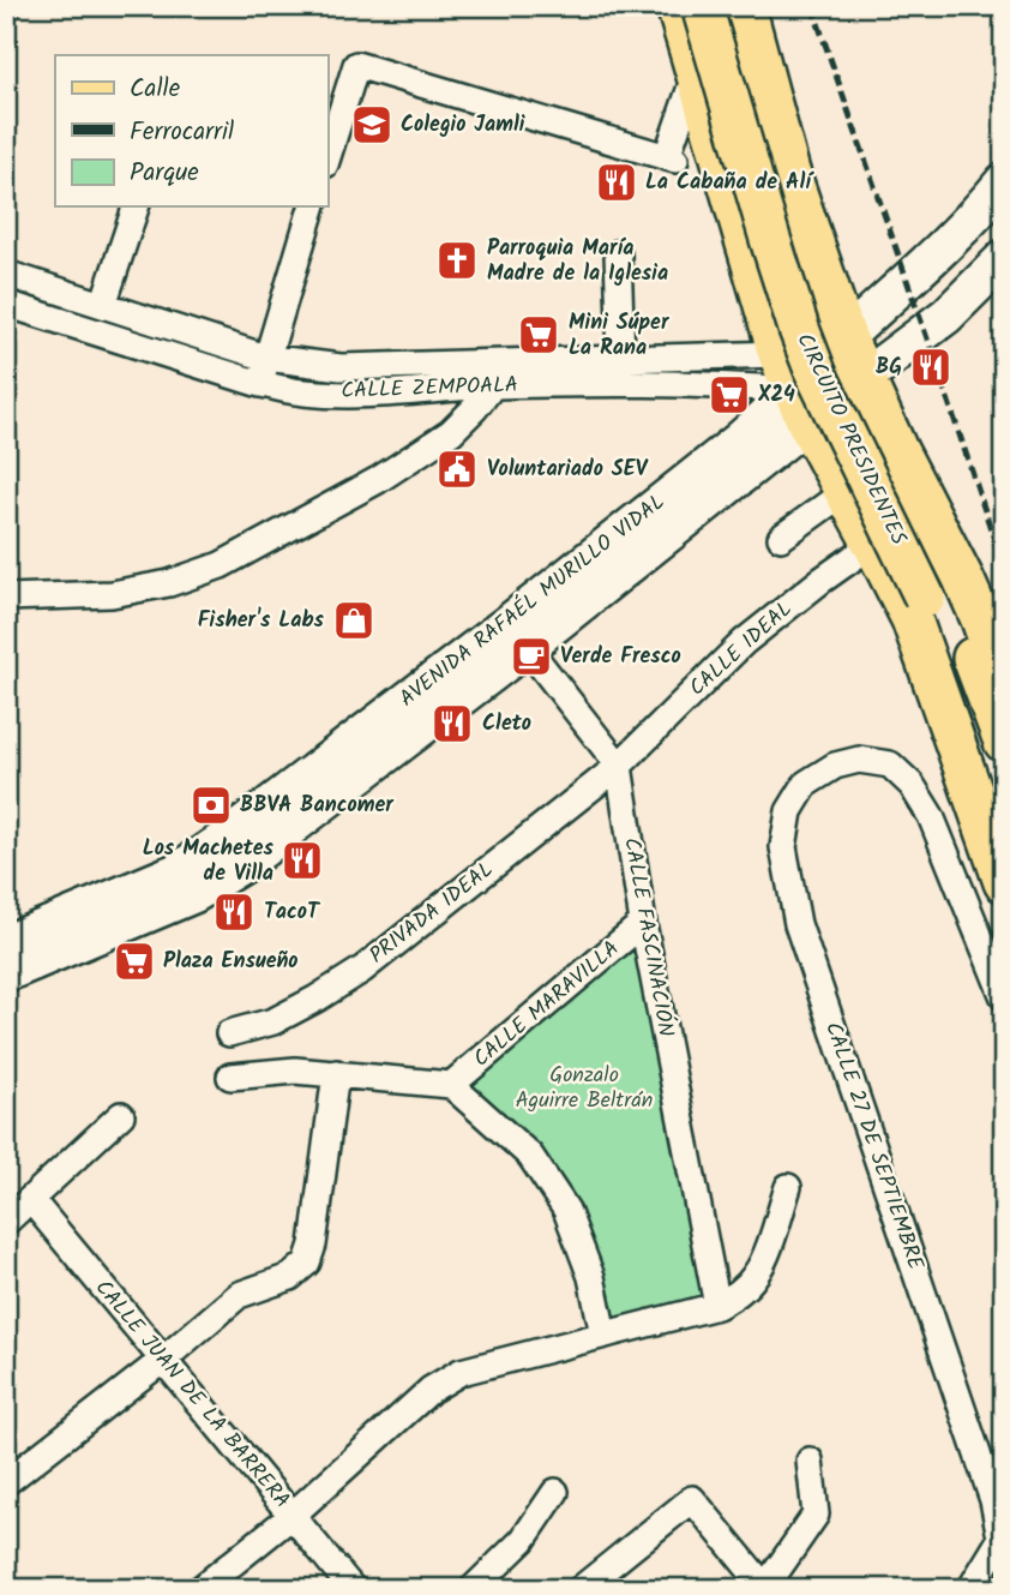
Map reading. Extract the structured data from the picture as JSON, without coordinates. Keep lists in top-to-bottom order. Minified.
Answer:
{"streets":{"main road":["CALLE ZEMPOALA","CIRCUITO PRESIDENTES","AVENIDA RAFAÉL MURILLO VIDAL"],"street":["CALLE IDEAL","PRIVADA IDEAL","CALLE FASCINACIÓN","CALLE MARAVILLA","CALLE 27 DE SEPTIEMBRE","CALLE JUAN DE LA BARRERA"]},"crossings":[["CALLE ZEMPOALA","AVENIDA RAFAÉL MURILLO VIDAL"],["AVENIDA RAFAÉL MURILLO VIDAL","CALLE FASCINACIÓN"],["CALLE IDEAL","PRIVADA IDEAL"],["CALLE IDEAL","CALLE FASCINACIÓN"],["PRIVADA IDEAL","CALLE FASCINACIÓN"],["CALLE FASCINACIÓN","CALLE MARAVILLA"]],"parks":["Gonzalo Aguirre Beltrán"],"places":{"school or university":["Colegio Jamli"],"restaurant":["La Cabaña de Alí","BG","Cleto","Los Machetes de Villa","TacoT"],"church":["Parroquia María Madre de la Iglesia"],"supermarket":["Mini Súper La Rana","X24","Plaza Ensueño"],"public building":["Voluntariado SEV"],"shop":["Fisher's Labs"],"cafe":["Verde Fresco"],"bank":["BBVA Bancomer"]},"legend":["Calle","Ferrocarril","Parque"]}
